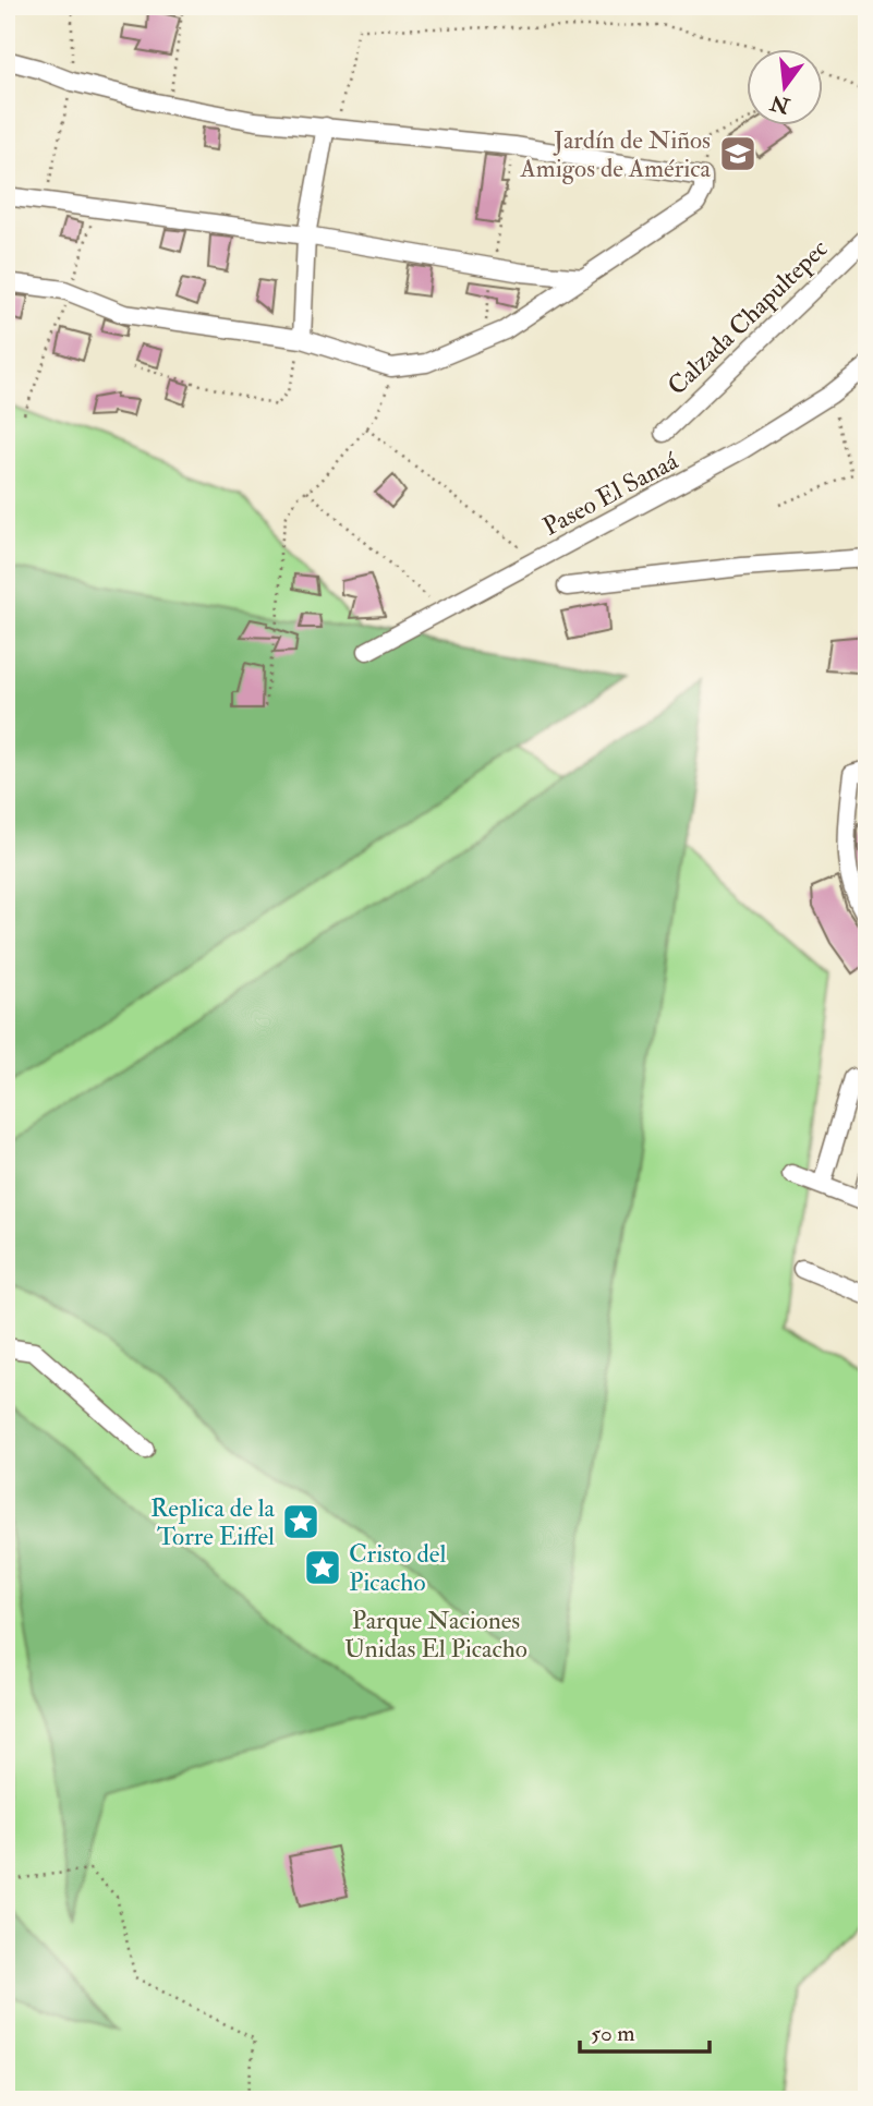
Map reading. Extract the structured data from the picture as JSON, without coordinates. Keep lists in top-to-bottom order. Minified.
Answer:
{"streets":{"street":["Calzada Chapultepec","Paseo El Sanaá"]},"parks":["Parque Naciones Unidas El Picacho"],"places":{"school or university":["Jardín de Niños Amigos de América"],"place":["Replica de la Torre Eiffel","Cristo del Picacho"]},"scale_bar":"50 m","north":"bottom"}
